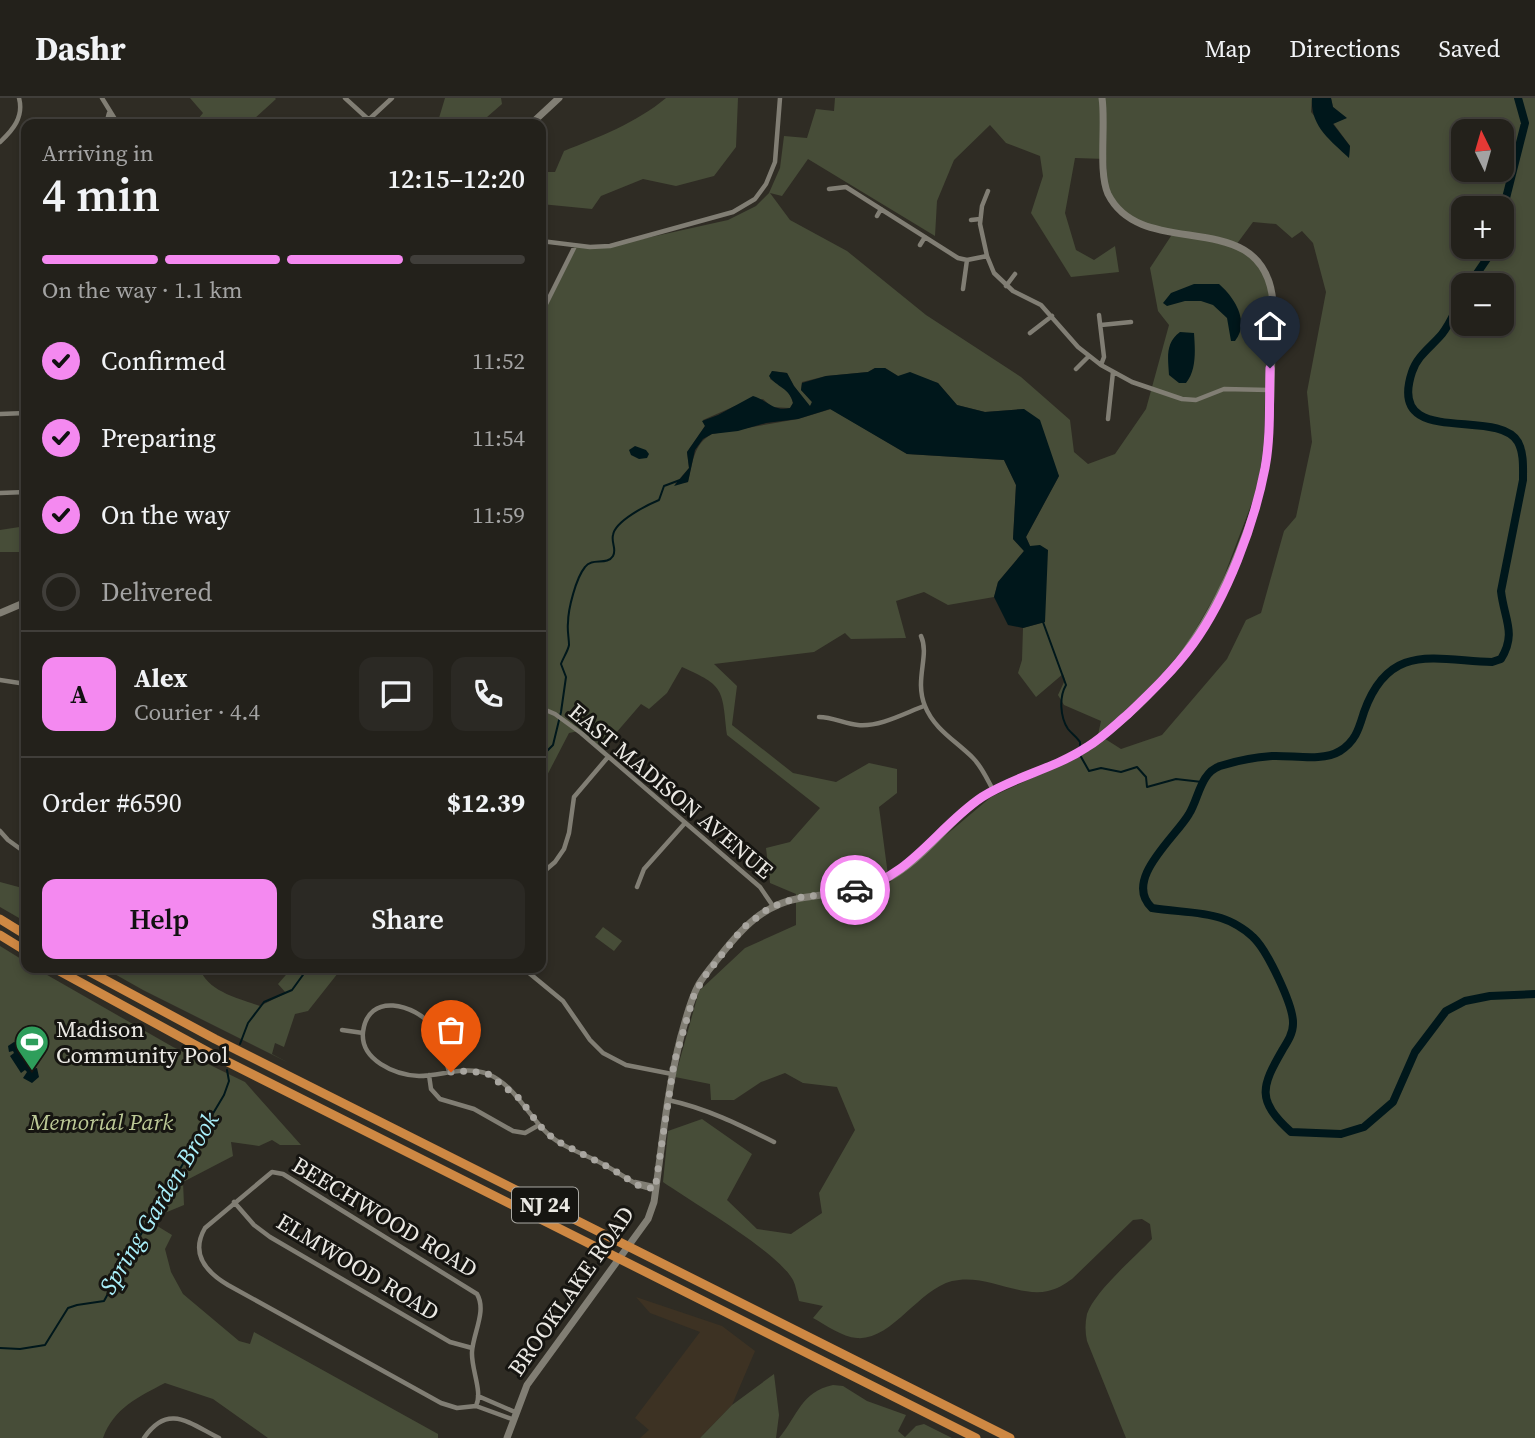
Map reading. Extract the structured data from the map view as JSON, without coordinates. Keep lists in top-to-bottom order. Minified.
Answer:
{"streets":{"highway":["NJ 24"],"street":["EAST MADISON AVENUE","BEECHWOOD ROAD","ELMWOOD ROAD","BROOKLAKE ROAD"]},"crossings":[["EAST MADISON AVENUE","BROOKLAKE ROAD"],["BEECHWOOD ROAD","ELMWOOD ROAD"],["BEECHWOOD ROAD","BROOKLAKE ROAD"]],"water":["Spring Garden Brook"],"parks":["Memorial Park"],"places":{"sports":["Madison Community Pool"]},"north":"top","page":{"header":"Dashr","nav":["Map","Directions","Saved"],"map_buttons":["+","−"],"heading":["4 min","Arriving in","12:15–12:20"],"panel":["Alex","Courier · 4.4","Order #6590","$12.39"],"bar":"On the way · 1.1 km","list":[["Confirmed","11:52"],["Preparing","11:54"],["On the way","11:59"],"Delivered"],"round":"A","buttons":["Help","Share"]}}
